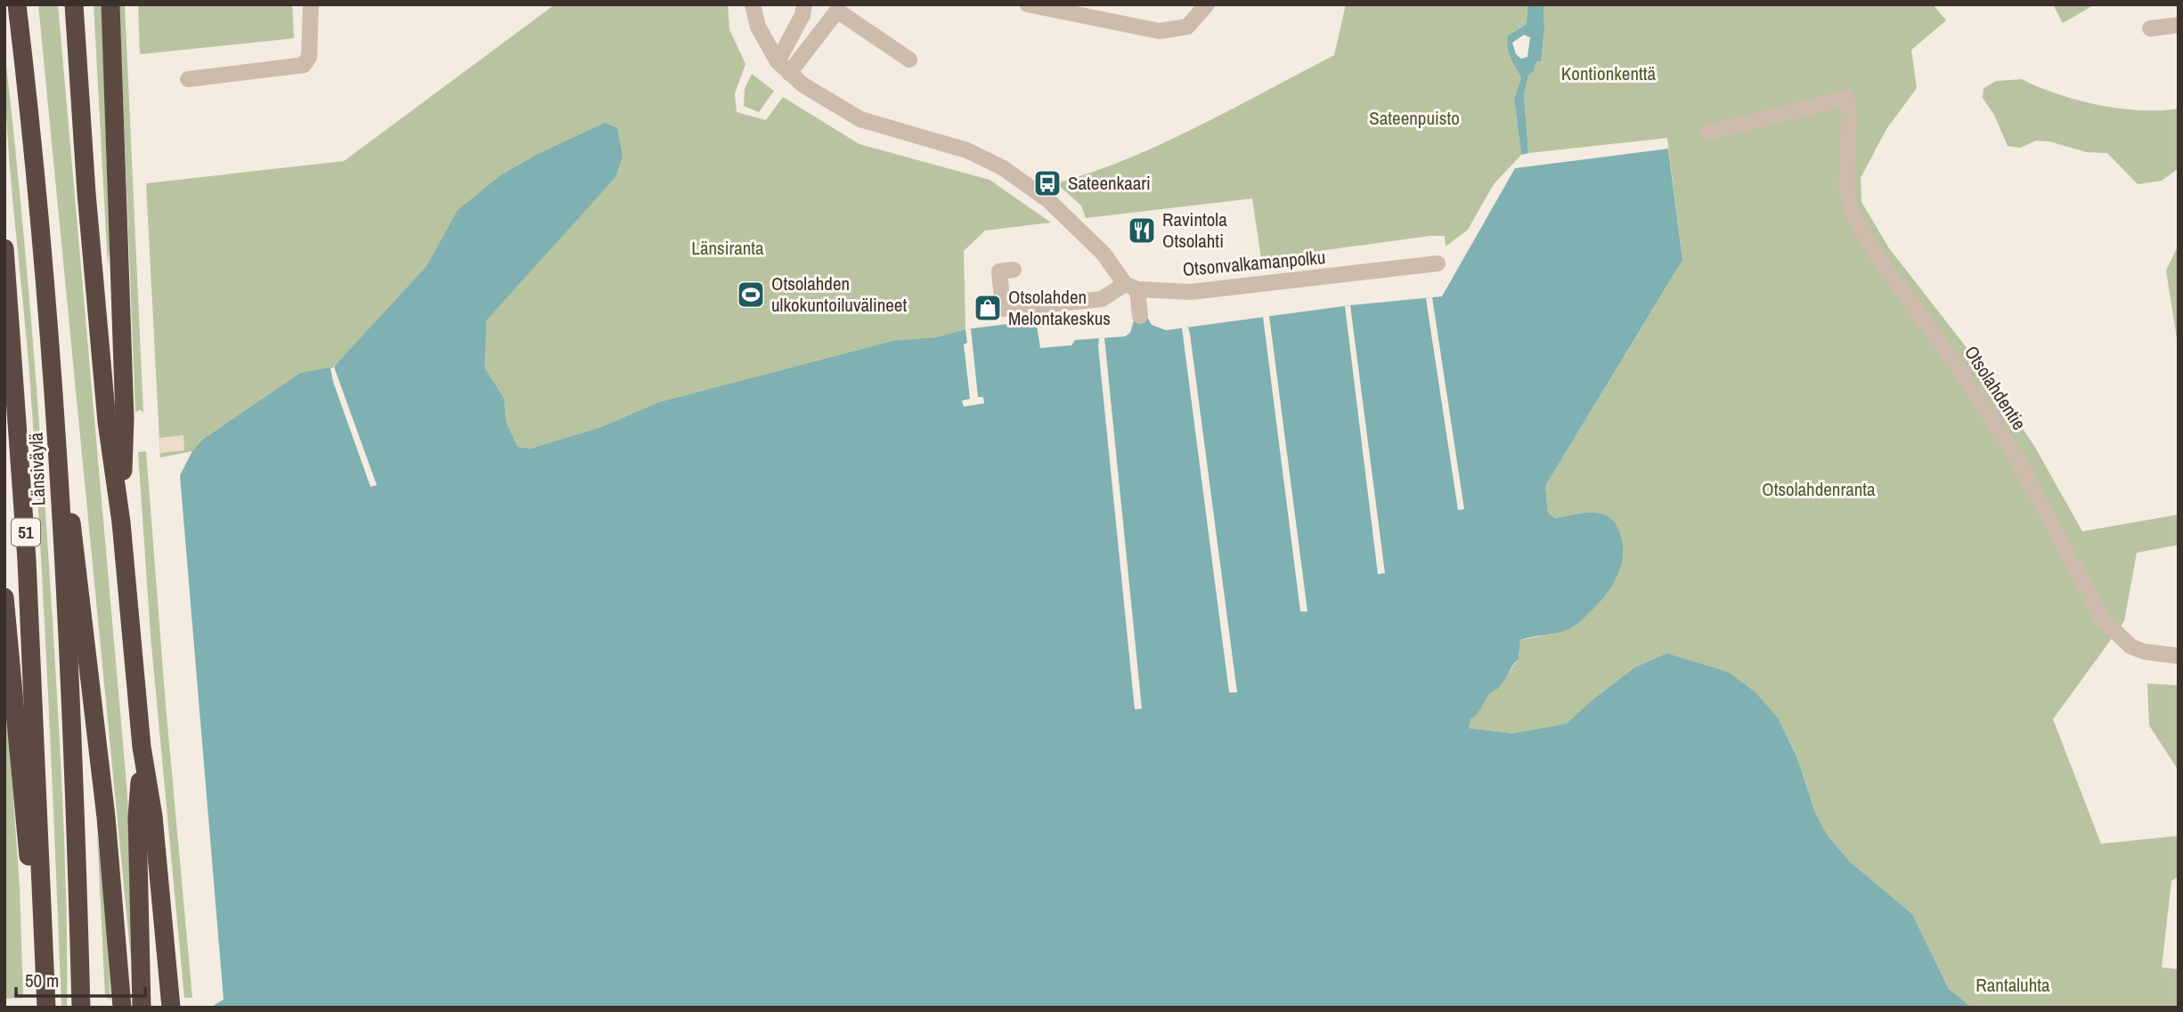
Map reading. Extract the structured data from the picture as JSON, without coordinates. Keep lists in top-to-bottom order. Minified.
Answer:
{"streets":{"highway":["Länsiväylä","51"],"street":["Otsonvalkamanpolku","Otsolahdentie"]},"parks":["Kontionkenttä","Sateenpuisto","Länsiranta","Otsolahdenranta","Rantaluhta"],"places":{"bus stop":["Sateenkaari"],"restaurant":["Ravintola Otsolahti"],"sports":["Otsolahden ulkokuntoiluvälineet"],"shop":["Otsolahden Melontakeskus"]},"scale_bar":"50 m"}
